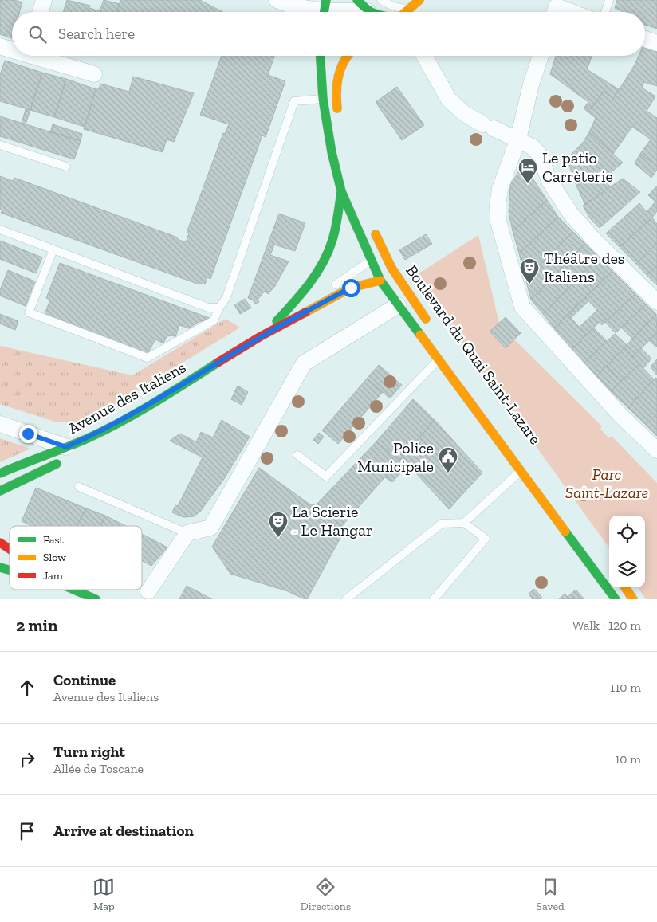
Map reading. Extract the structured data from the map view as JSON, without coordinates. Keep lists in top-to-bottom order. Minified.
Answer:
{"streets":{"main road":["Boulevard du Quai Saint-Lazare","Avenue des Italiens"]},"crossings":[["Boulevard du Quai Saint-Lazare","Avenue des Italiens"]],"parks":["Parc Saint-Lazare"],"places":{"hotel":["Le patio Carrèterie"],"theatre":["Théâtre des Italiens","La Scierie - Le Hangar"],"public building":["Police Municipale"]},"legend":["Fast","Slow","Jam"],"page":{"search":"Search here","heading":["2 min","Walk · 120 m"],"list":[["Continue","Avenue des Italiens","110 m"],["Turn right","Allée de Toscane","10 m"],"Arrive at destination"],"nav":["Map","Directions","Saved"]}}
